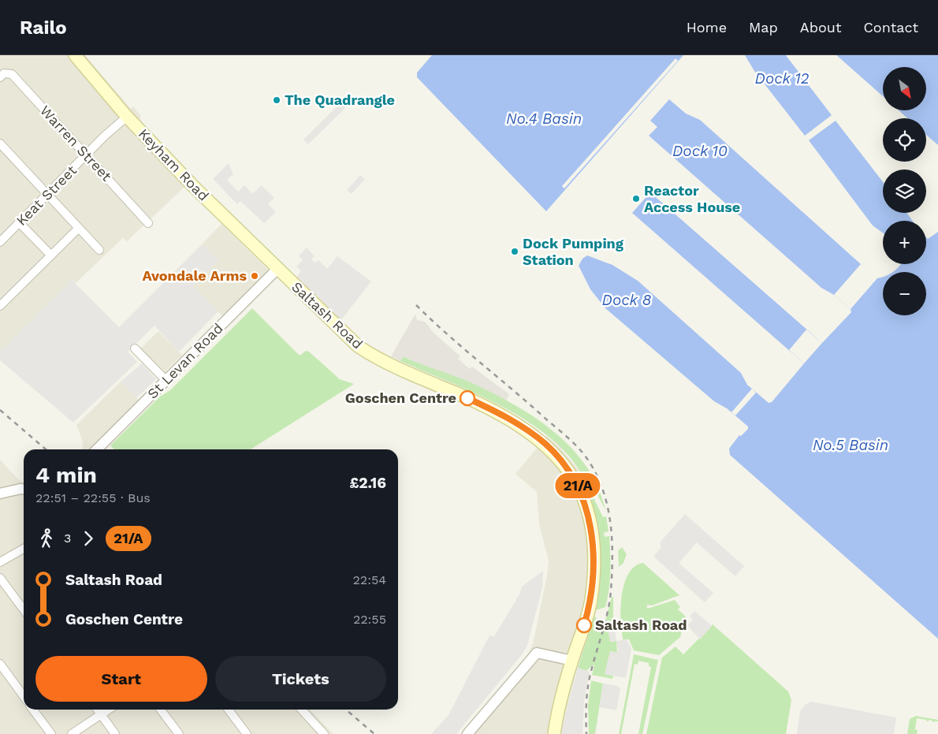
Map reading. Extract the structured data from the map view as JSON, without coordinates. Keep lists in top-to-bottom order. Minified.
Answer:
{"streets":{"main road":["Keyham Road","Saltash Road"],"street":["Warren Street","Keat Street","St Levan Road"]},"crossings":[["Warren Street","Keat Street"],["Keyham Road","Keat Street"],["Keyham Road","Saltash Road"],["Keyham Road","St Levan Road"],["Saltash Road","St Levan Road"]],"water":["Dock 12","No.4 Basin","Dock 10","Dock 8","No.5 Basin"],"places":["The Quadrangle","Reactor Access House","Dock Pumping Station","Avondale Arms","Goschen Centre","Saltash Road"],"lines":["bus line 21/A"],"north":"bottom right","page":{"header":"Railo","nav":["Home","Map","About","Contact"],"on_map":"21/A","map_buttons":["+","−"],"heading":["4 min","22:51 – 22:55 · Bus","£2.16"],"legs":["3","21/A"],"list":[{"name":"Saltash Road","value":"22:54"},{"name":"Goschen Centre","value":"22:55"}],"buttons":["Start","Tickets"]}}
